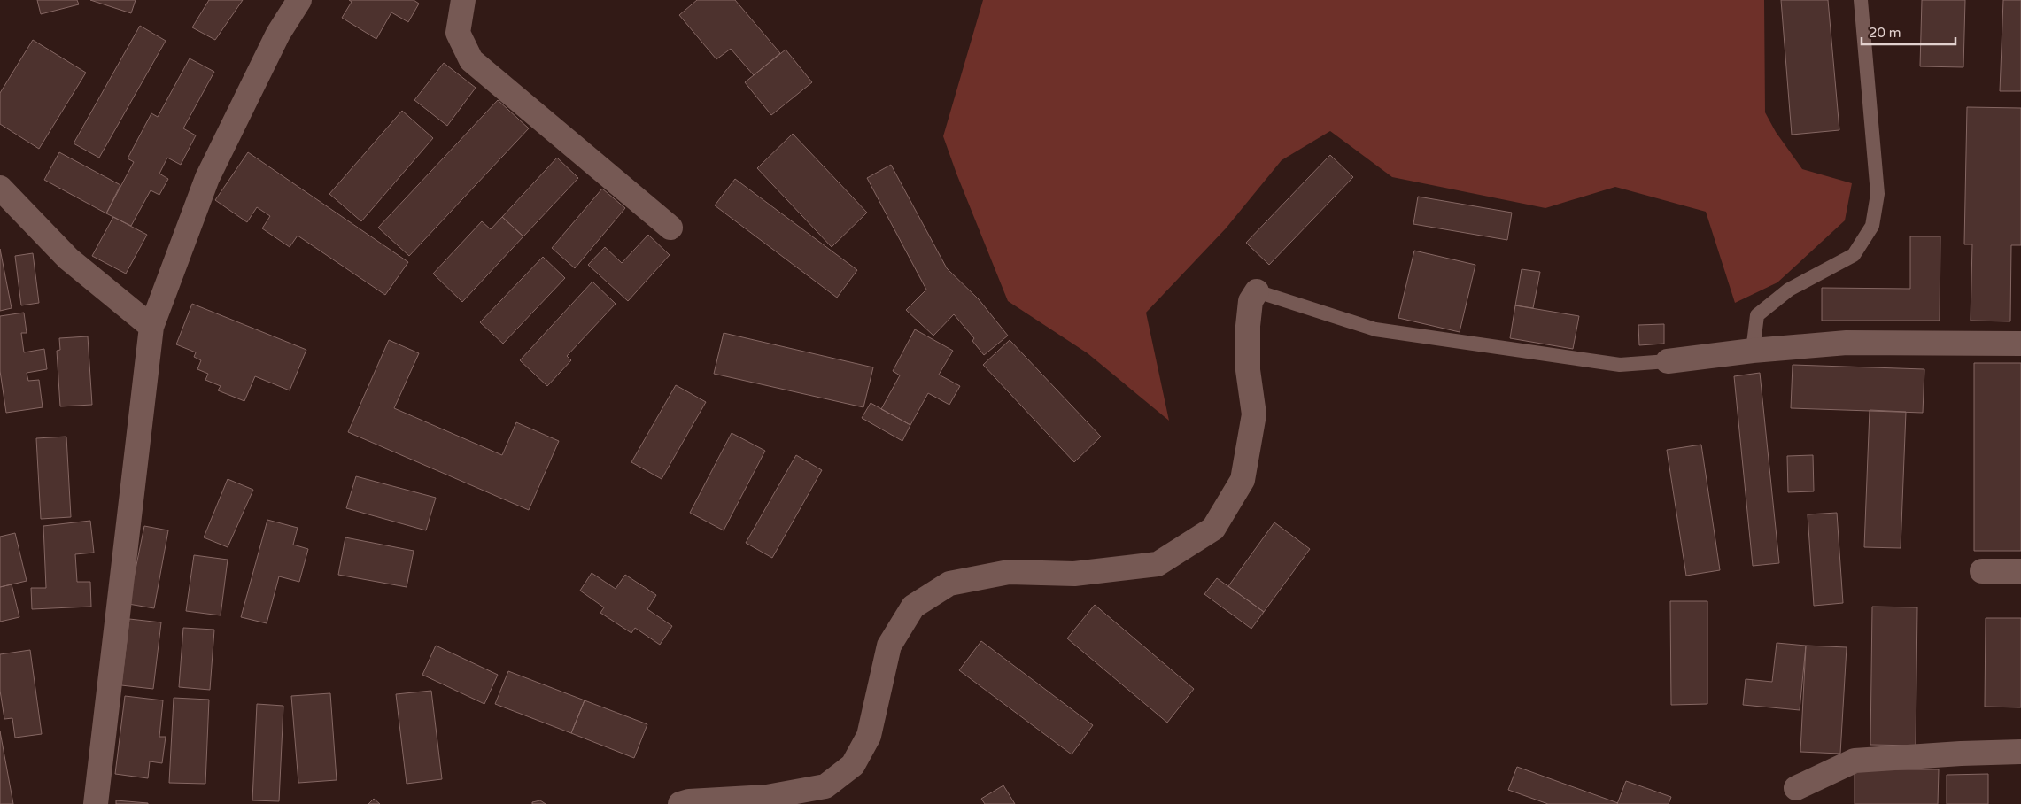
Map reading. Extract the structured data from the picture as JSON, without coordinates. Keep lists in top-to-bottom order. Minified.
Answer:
{"scale_bar":"20 m"}
